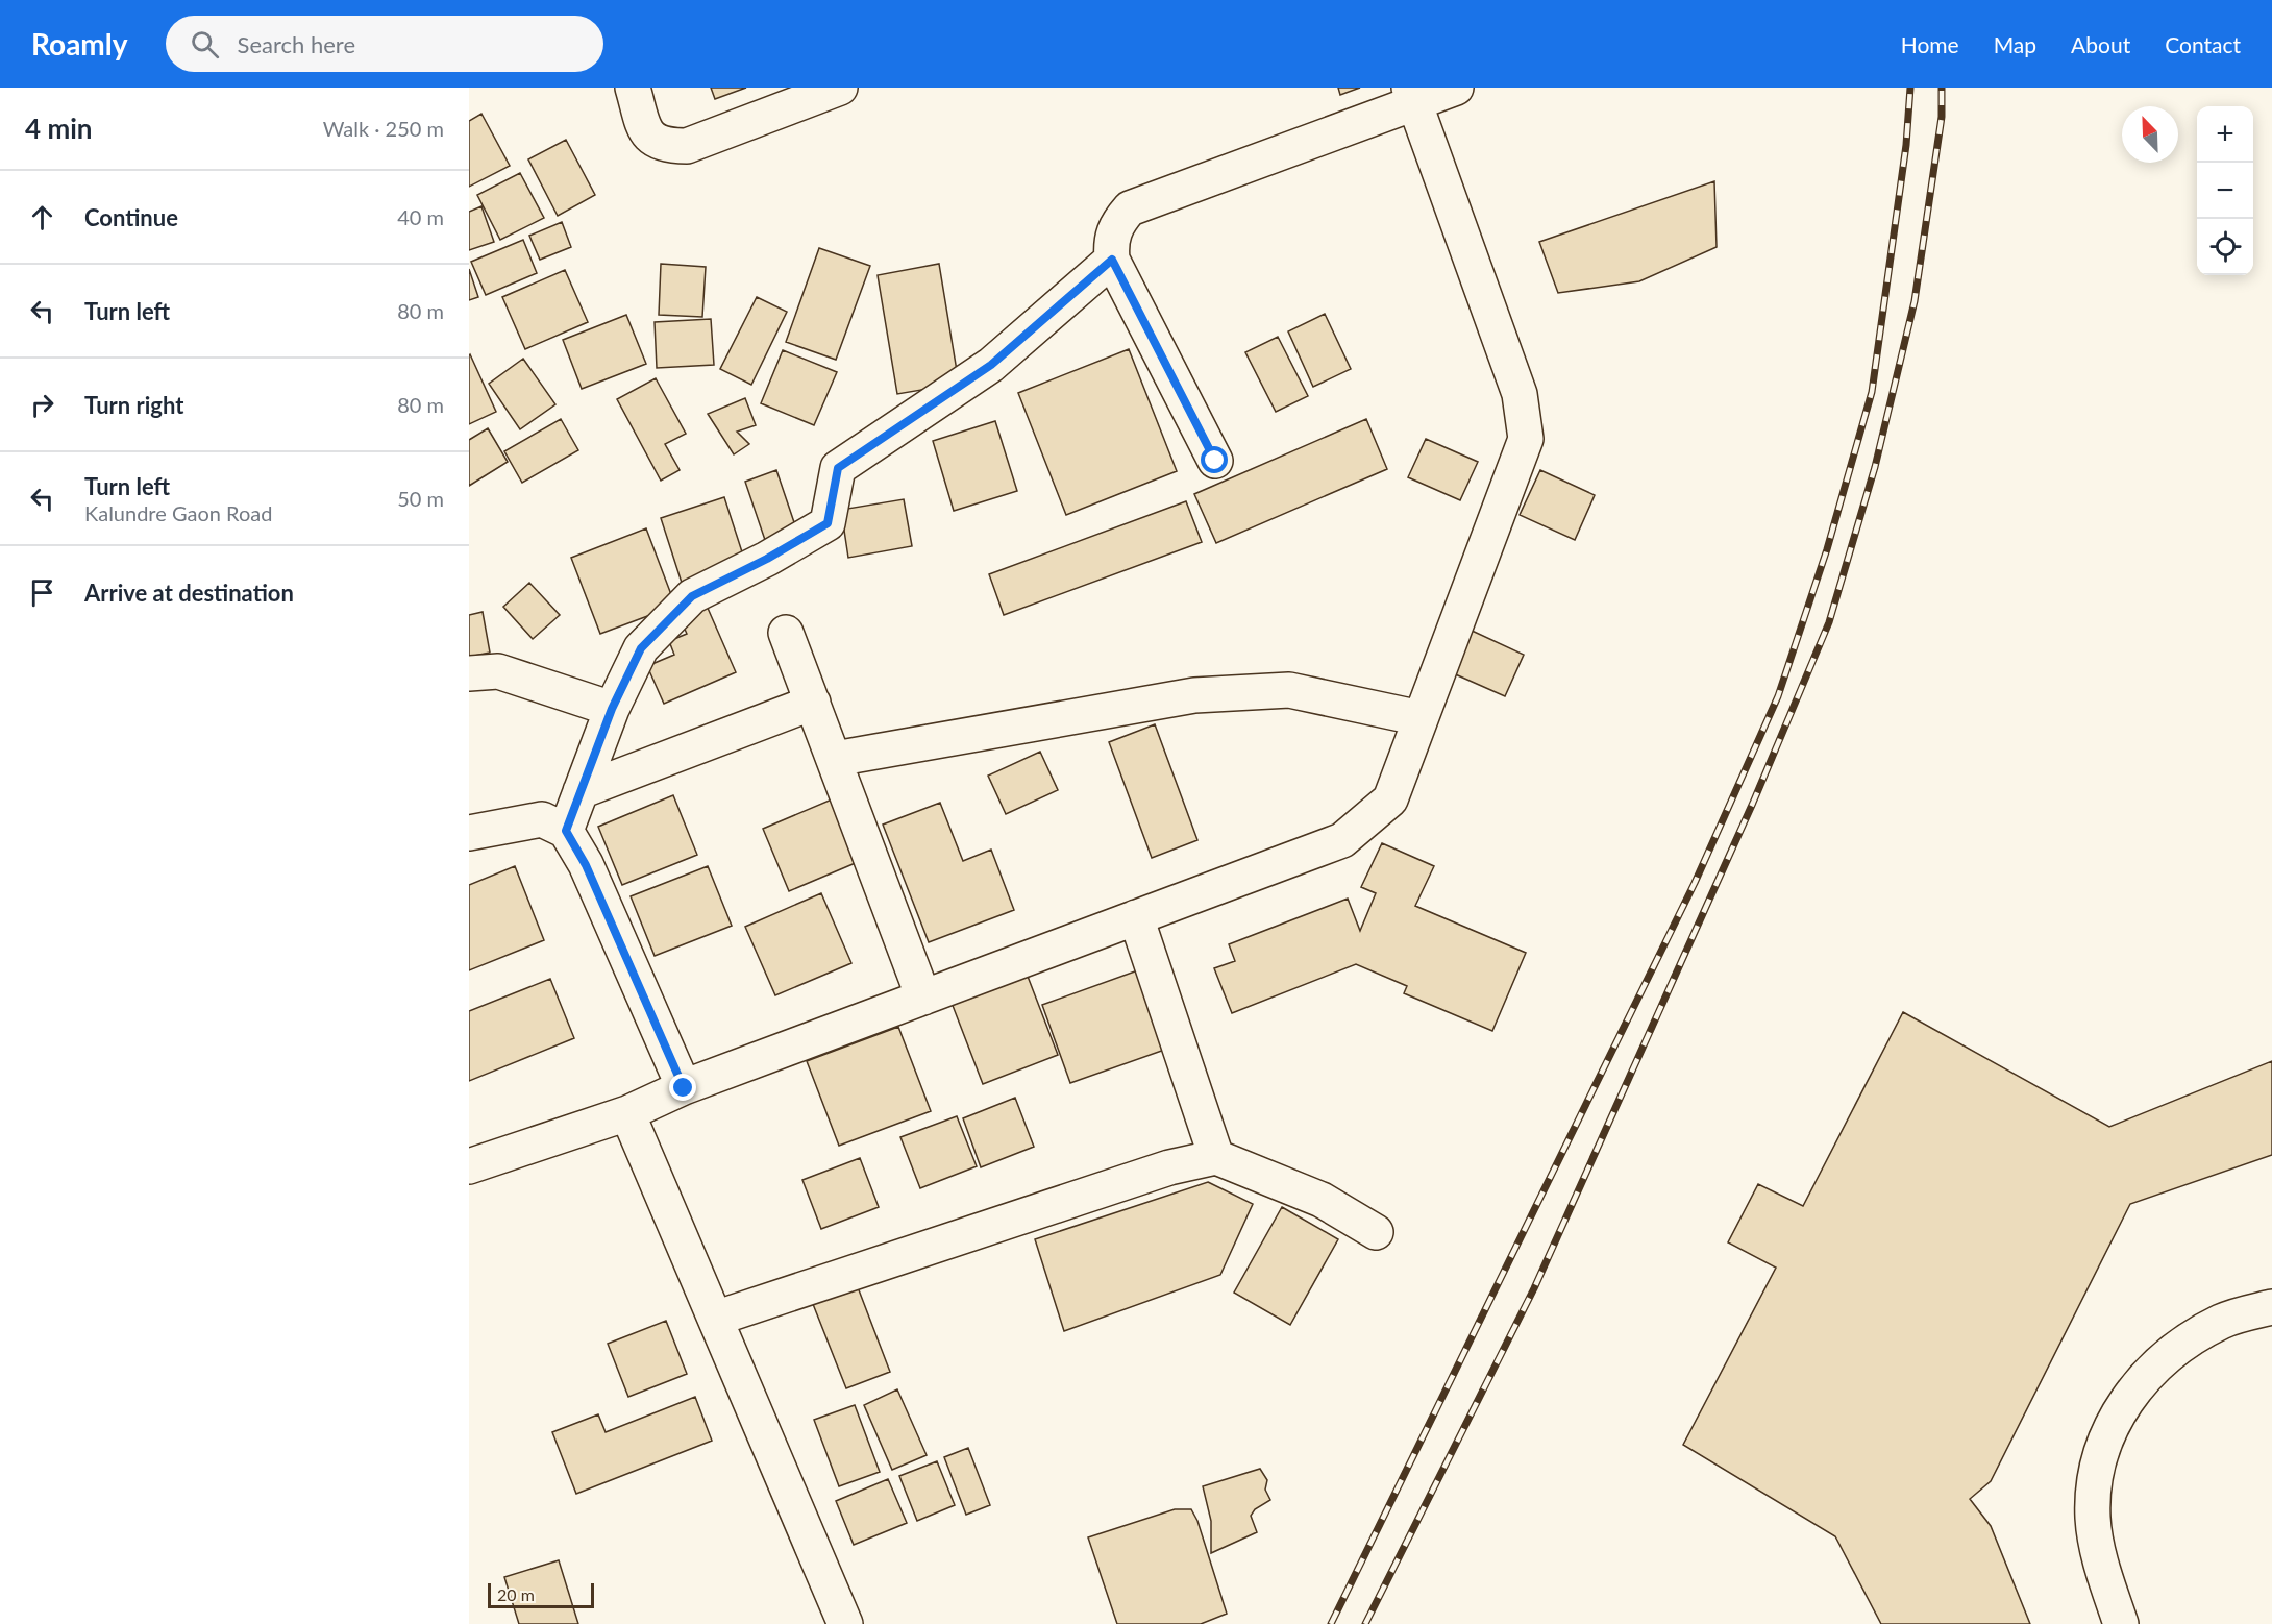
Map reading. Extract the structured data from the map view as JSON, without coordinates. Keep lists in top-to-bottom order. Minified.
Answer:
{"scale_bar":"20 m","north":"top left","page":{"header":"Roamly","search":"Search here","nav":["Home","Map","About","Contact"],"heading":["4 min","Walk · 250 m"],"map_buttons":["+","−"],"list":[["Continue","40 m"],["Turn left","80 m"],["Turn right","80 m"],["Turn left","Kalundre Gaon Road","50 m"],"Arrive at destination"],"scale":"20 m"}}
